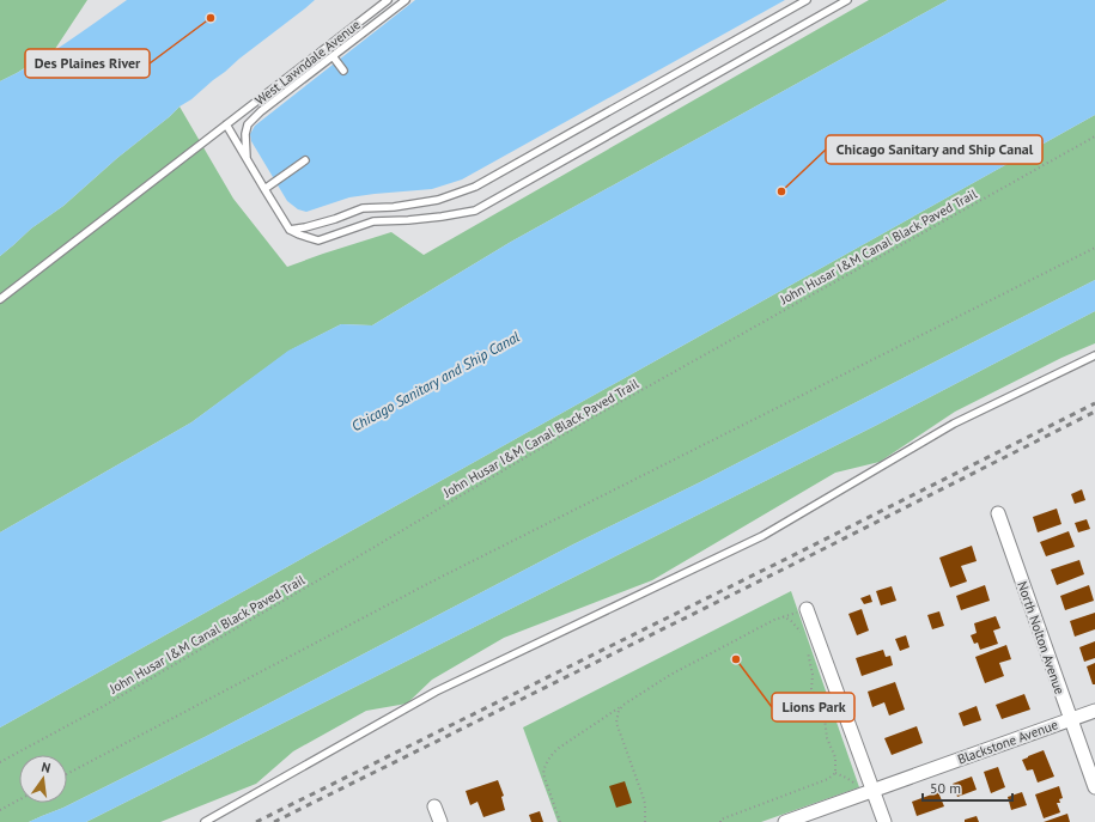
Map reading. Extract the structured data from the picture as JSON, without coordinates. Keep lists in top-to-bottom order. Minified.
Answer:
{"streets":{"street":["North Nolton Avenue","Blackstone Avenue"],"lane":["West Lawndale Avenue"],"path":["John Husar I&M Canal Black Paved Trail"]},"crossings":[["North Nolton Avenue","Blackstone Avenue"]],"water":["Chicago Sanitary and Ship Canal"],"places":["Des Plaines River","Chicago Sanitary and Ship Canal","Lions Park"],"scale_bar":"50 m","north":"top"}
